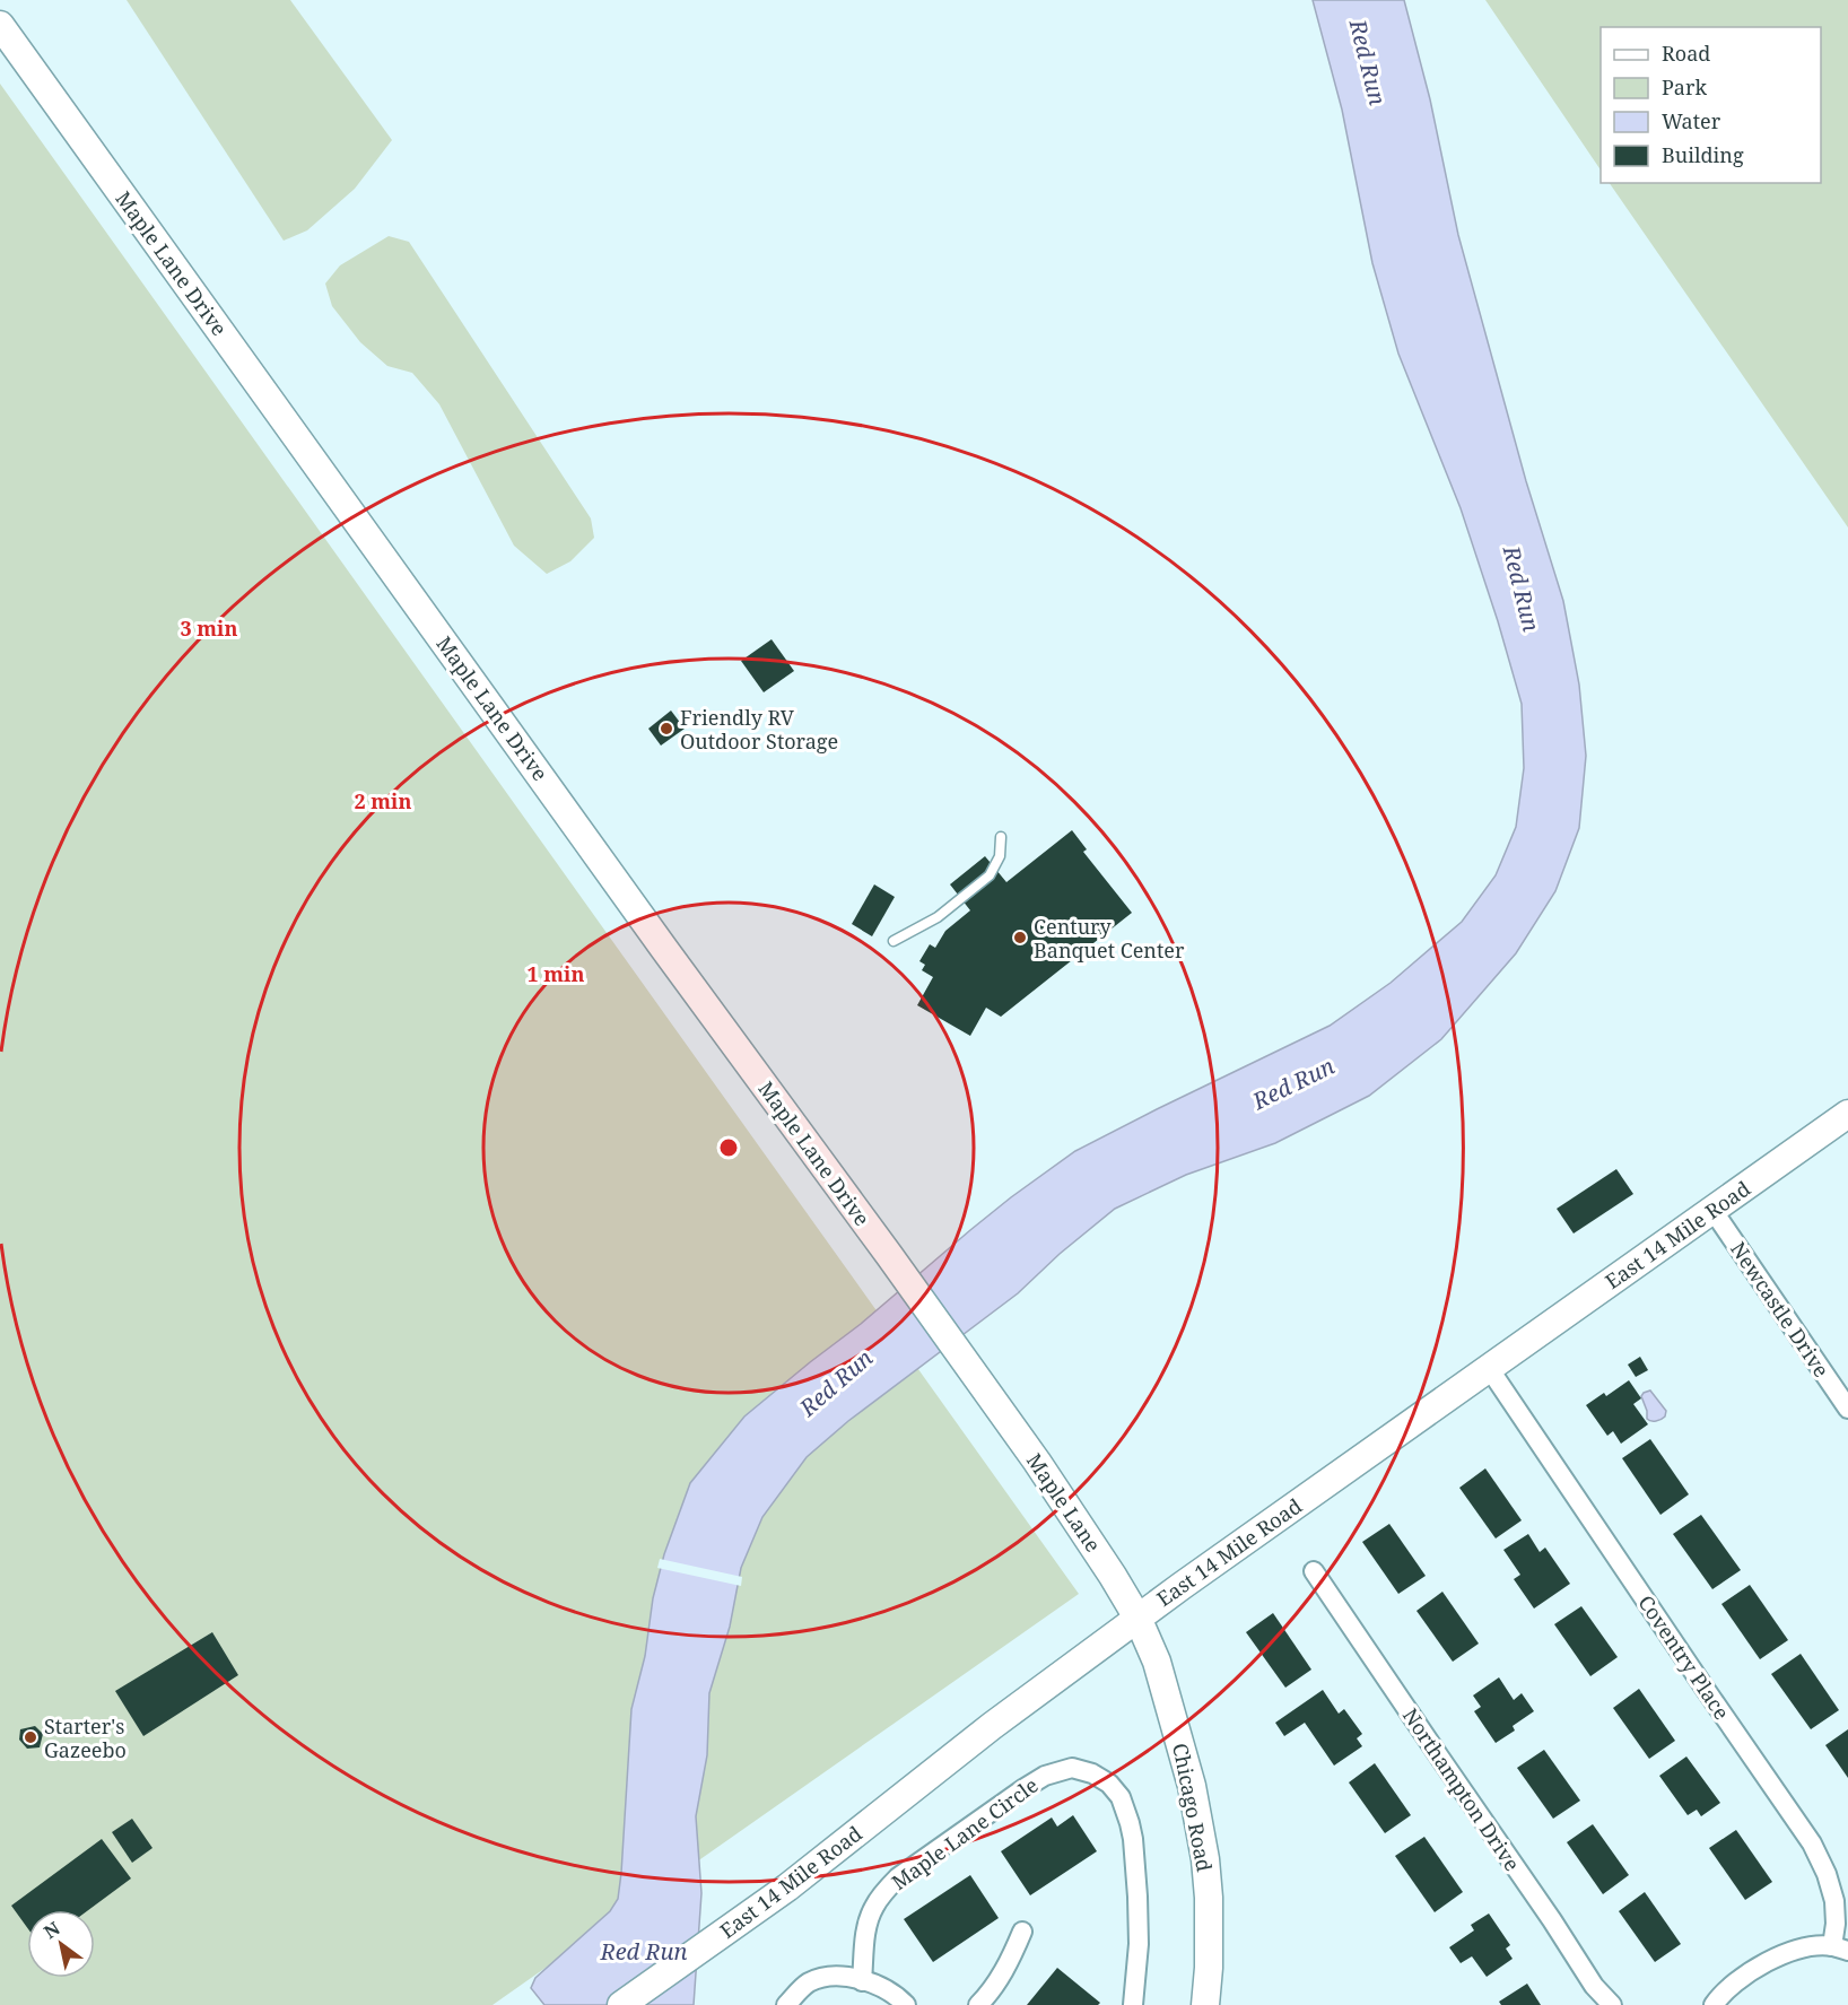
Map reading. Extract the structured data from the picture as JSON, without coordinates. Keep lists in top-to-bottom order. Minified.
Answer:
{"streets":{"street":["Maple Lane Drive","East 14 Mile Road","Newcastle Drive","Maple Lane","Coventry Place","Northampton Drive","Chicago Road","Maple Lane Circle"]},"crossings":[["Maple Lane Drive","Maple Lane"],["East 14 Mile Road","Newcastle Drive"],["East 14 Mile Road","Maple Lane"],["East 14 Mile Road","Coventry Place"],["East 14 Mile Road","Chicago Road"],["Maple Lane","Chicago Road"]],"water":["Red Run"],"places":["Friendly RV Outdoor Storage","Century Banquet Center","Starter's Gazeebo"],"legend":["Road","Park","Water","Building"],"north":"top left","rings":["3 min","2 min","1 min"]}
